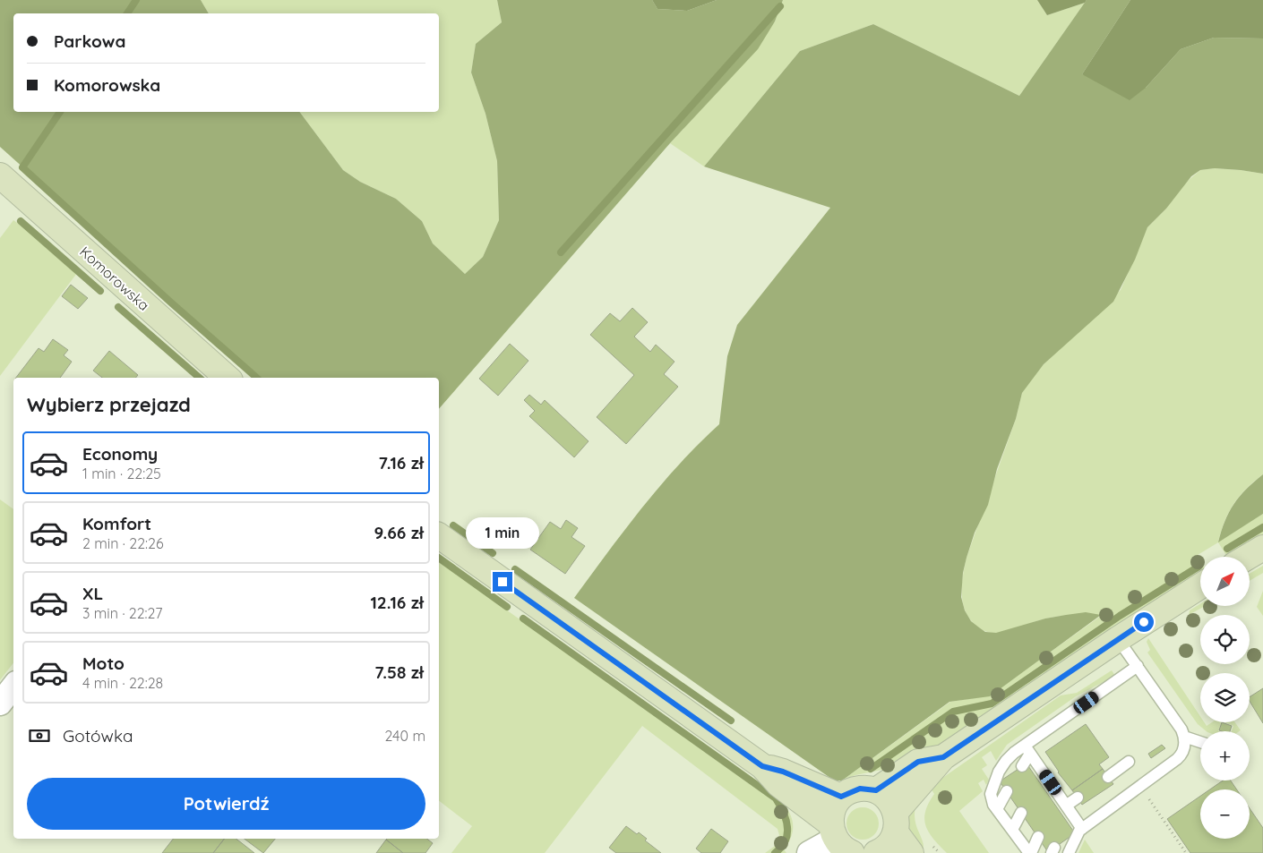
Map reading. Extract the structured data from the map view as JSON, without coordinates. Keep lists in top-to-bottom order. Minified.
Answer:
{"streets":{"street":["Komorowska"]},"north":"top right","page":{"banner":["Parkowa","Komorowska"],"heading":"Wybierz przejazd","list":[{"name":"Economy","note":"1 min · 22:25","value":"7.16 zł"},{"name":"Komfort","note":"2 min · 22:26","value":"9.66 zł"},{"name":"XL","note":"3 min · 22:27","value":"12.16 zł"},{"name":"Moto","note":"4 min · 22:28","value":"7.58 zł"}],"bubble":"1 min","map_buttons":["+","−"],"pay":["Gotówka","240 m"],"buttons":"Potwierdź"}}
